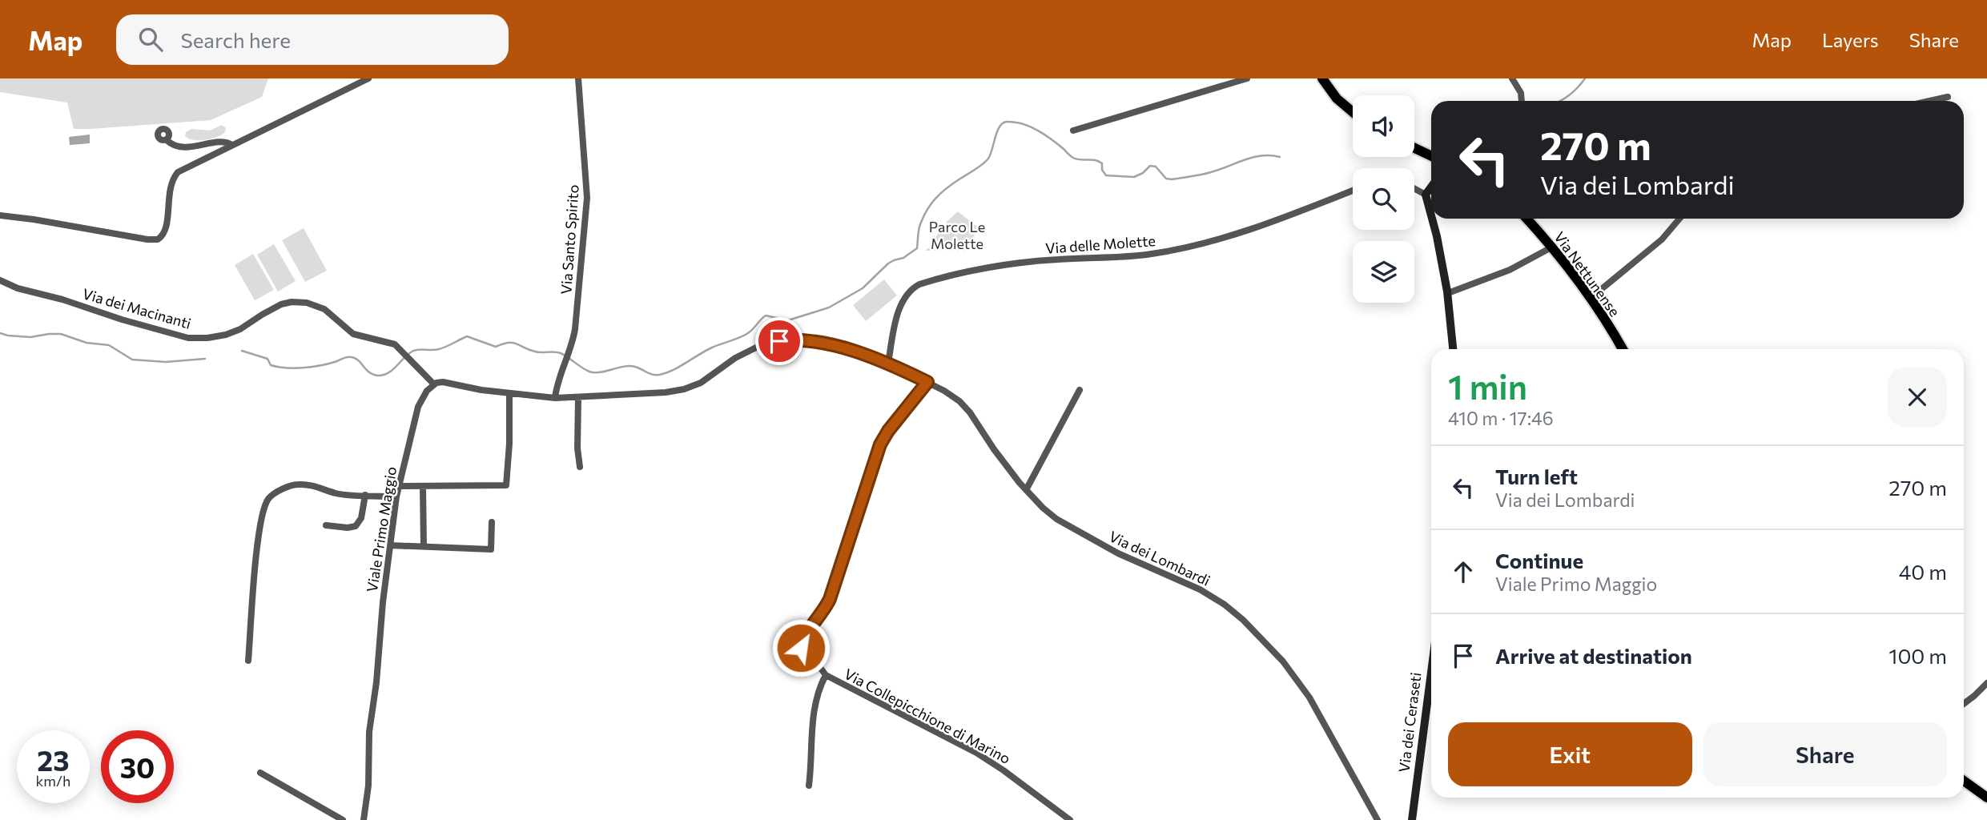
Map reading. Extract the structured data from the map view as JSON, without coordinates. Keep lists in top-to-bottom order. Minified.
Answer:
{"streets":{"main road":["Via Nettunense"],"street":["Via Santo Spirito","Via delle Molette","Via dei Macinanti","Viale Primo Maggio","Via dei Lombardi","Via Collepicchione di Marino","Via dei Ceraseti"]},"crossings":[["Via delle Molette","Via dei Lombardi"],["Via dei Macinanti","Viale Primo Maggio"],["Via dei Lombardi","Via Collepicchione di Marino"]],"parks":["Parco Le Molette"],"page":{"header":"Map","search":"Search here","nav":["Map","Layers","Share"],"turn":["270 m","Via dei Lombardi"],"heading":["1 min","410 m · 17:46"],"list":[{"name":"Turn left","note":"Via dei Lombardi","value":"270 m"},{"name":"Continue","note":"Viale Primo Maggio","value":"40 m"},{"name":"Arrive at destination","value":"100 m"}],"buttons":["Exit","Share"],"speed":"23 km/h","limit":"30"}}
